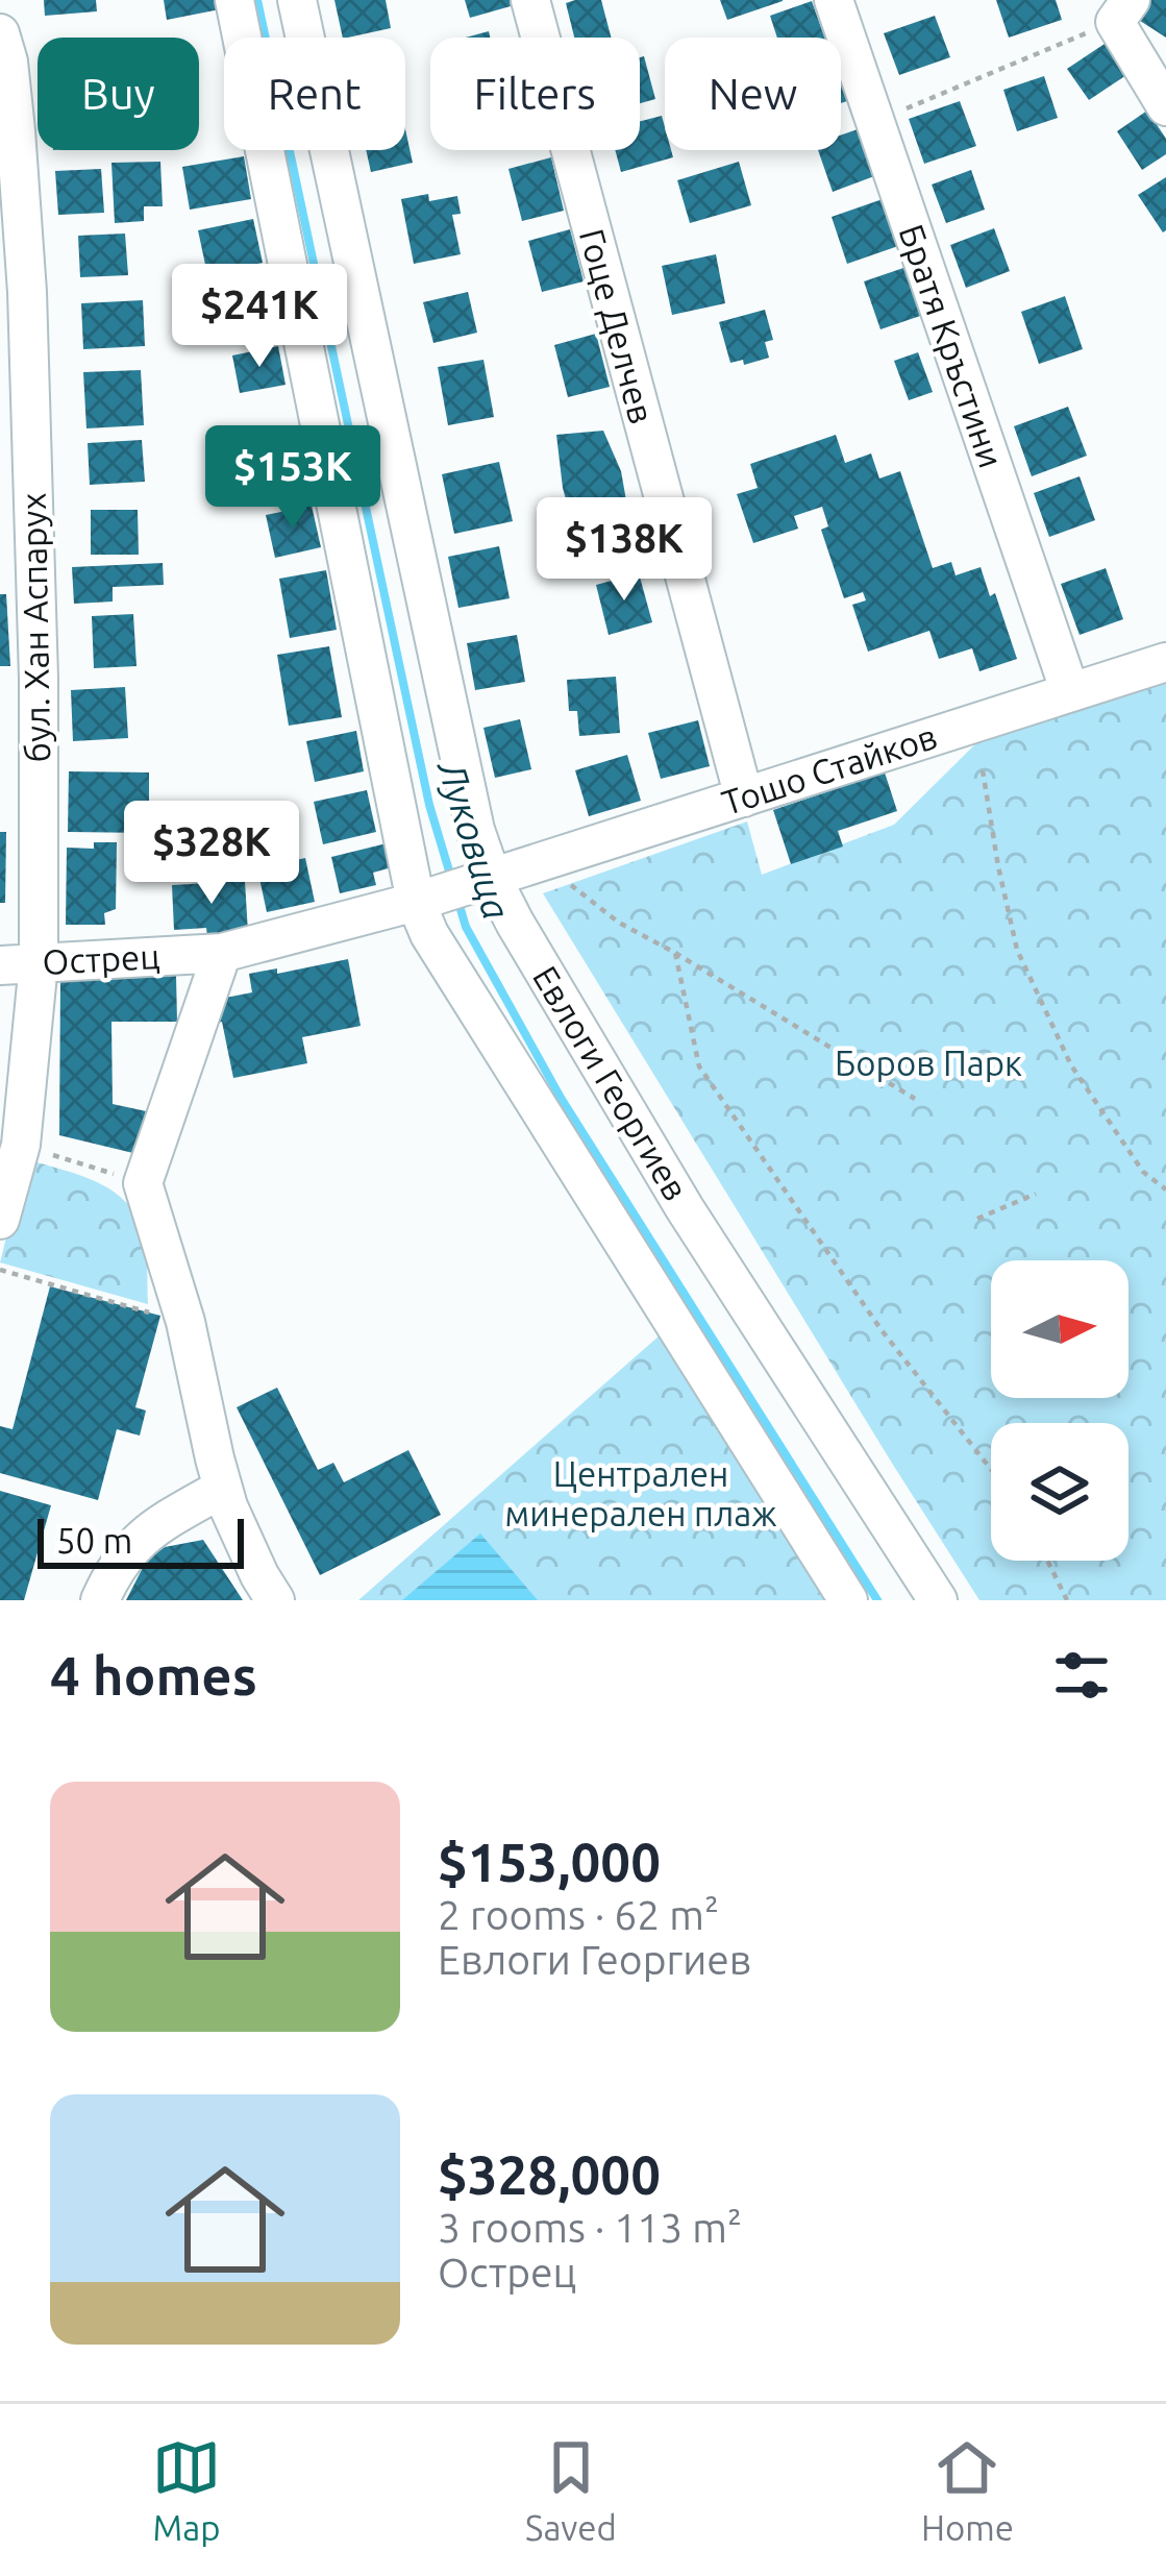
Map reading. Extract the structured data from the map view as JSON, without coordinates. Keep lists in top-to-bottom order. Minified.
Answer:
{"streets":{"street":["Гоце Делчев","Братя Кръстини","бул. Хан Аспарух","Тошо Стайков","Острец","Евлоги Георгиев"]},"crossings":[["Гоце Делчев","Тошо Стайков"],["Братя Кръстини","Тошо Стайков"],["бул. Хан Аспарух","Острец"],["Тошо Стайков","Острец"],["Тошо Стайков","Евлоги Георгиев"],["Острец","Евлоги Георгиев"]],"water":["Луковица"],"parks":["Боров Парк","Централен минерален плаж"],"scale_bar":"50 m","north":"right","page":{"chip":["Buy","Rent","Filters","New"],"price":["$241K","$153K","$138K","$328K"],"scale":"50 m","heading":"4 homes","list":[{"name":"$153,000","note":"2 rooms · 62 m² · Евлоги Георгиев"},{"name":"$328,000","note":"3 rooms · 113 m² · Острец"}],"tabs":["Map","Saved","Home"]}}
